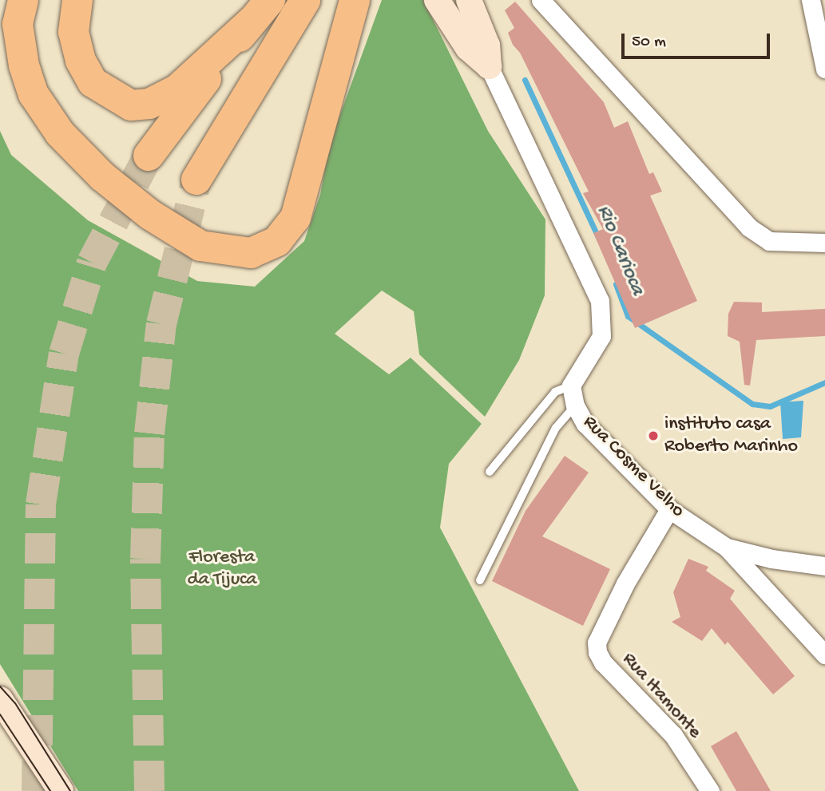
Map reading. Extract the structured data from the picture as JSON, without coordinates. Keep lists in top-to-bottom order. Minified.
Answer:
{"streets":{"street":["Rua Cosme Velho","Rua Itamonte"]},"crossings":[["Rua Cosme Velho","Rua Itamonte"]],"water":["Rio Carioca"],"parks":["Floresta da Tijuca"],"places":["instituto casa Roberto Marinho"],"scale_bar":"50 m"}
